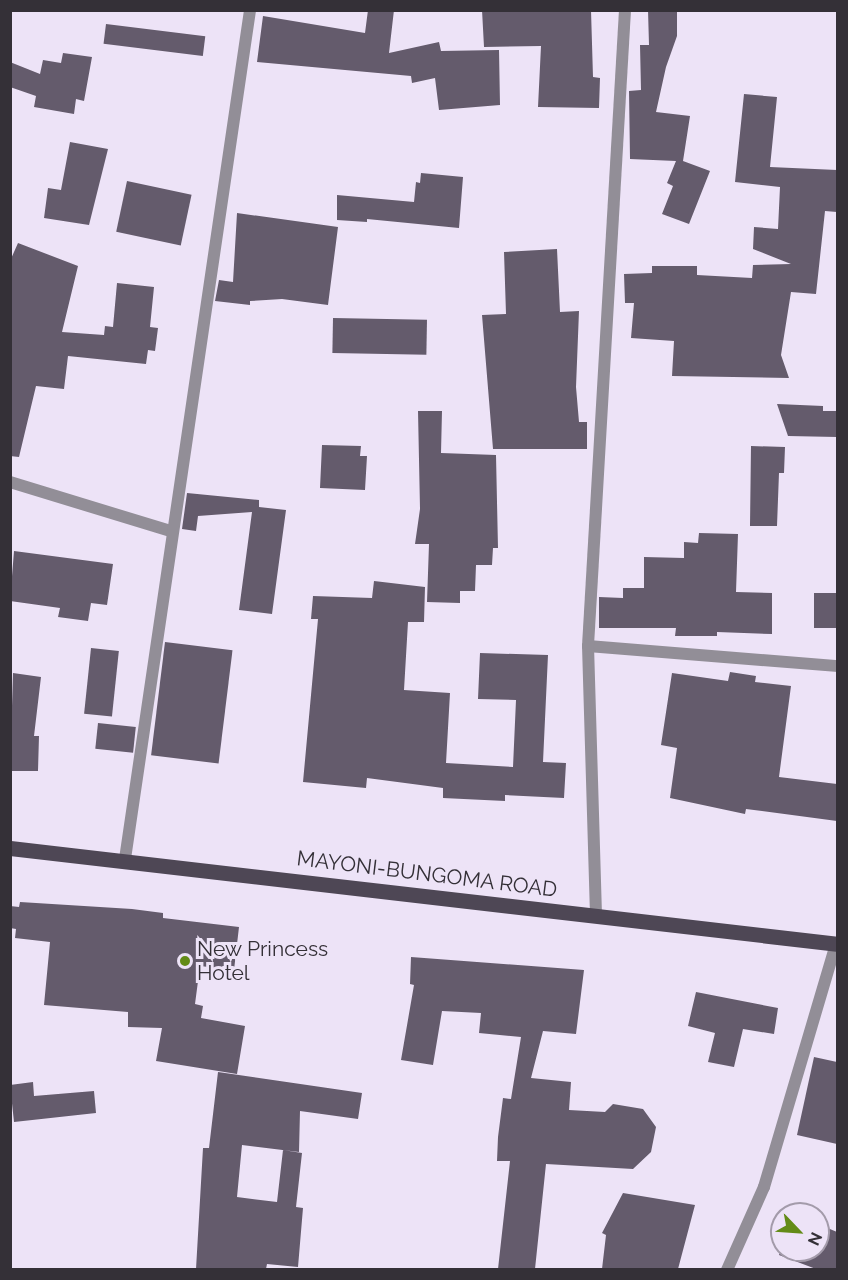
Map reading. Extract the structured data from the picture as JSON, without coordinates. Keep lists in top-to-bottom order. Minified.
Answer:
{"streets":{"main road":["MAYONI-BUNGOMA ROAD"]},"places":["New Princess Hotel"],"north":"bottom right"}
